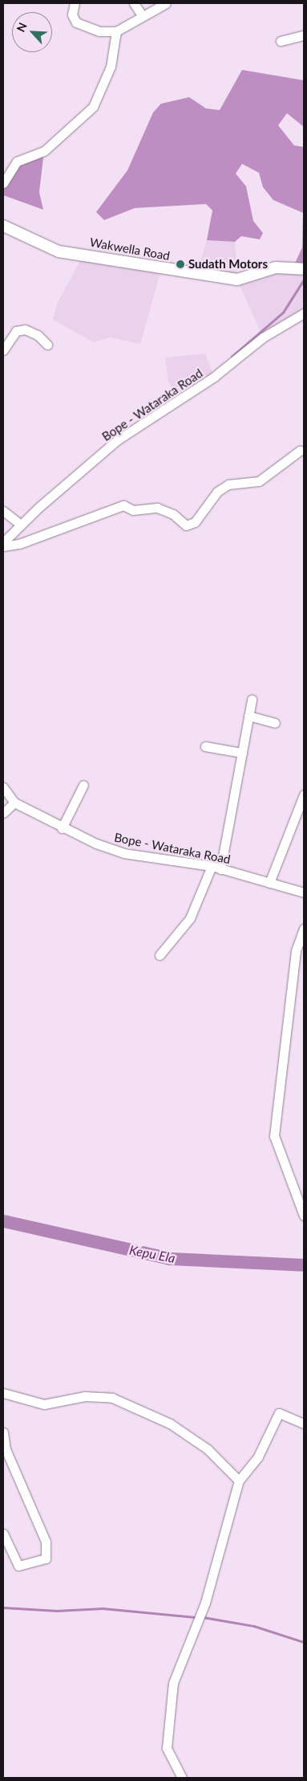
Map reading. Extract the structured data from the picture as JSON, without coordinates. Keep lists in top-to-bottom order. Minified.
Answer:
{"streets":{"main road":["Wakwella Road"],"street":["Bope - Wataraka Road"]},"water":["Kepu Ela"],"places":["Sudath Motors"],"north":"top left"}
